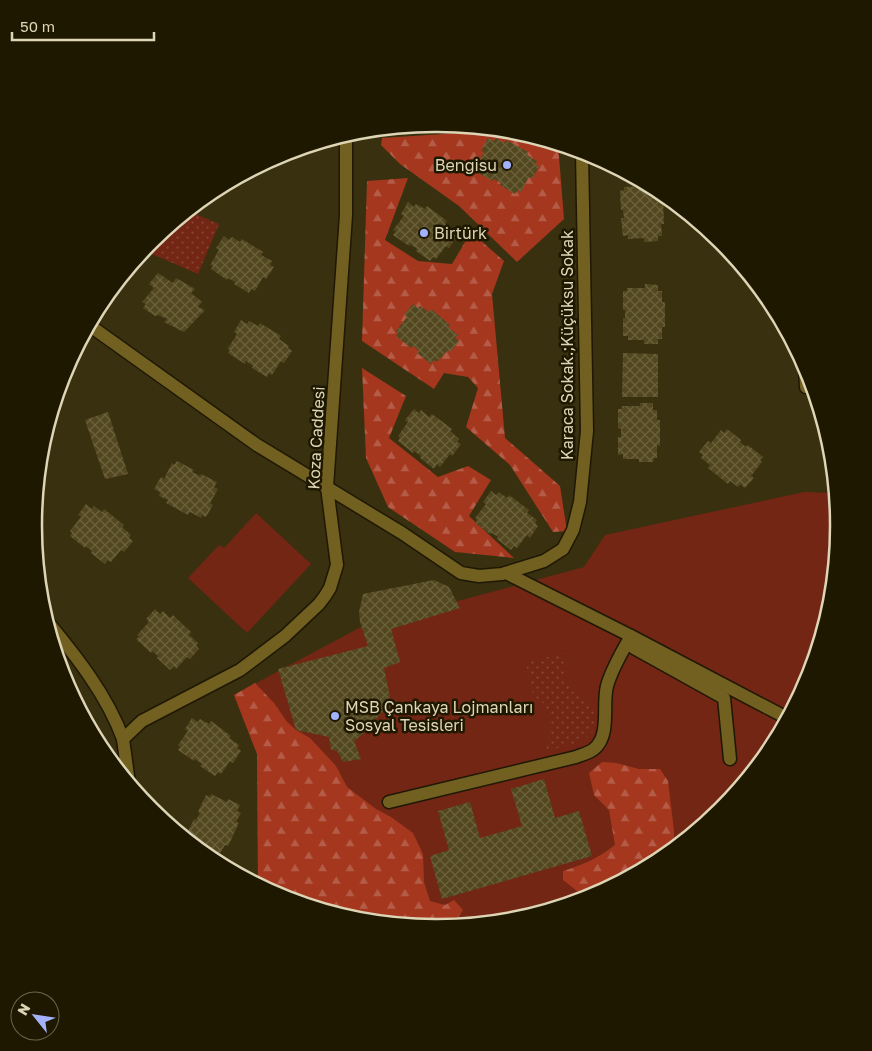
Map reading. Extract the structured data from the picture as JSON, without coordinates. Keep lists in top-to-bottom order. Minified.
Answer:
{"streets":{"street":["Karaca Sokak.;Küçüksu Sokak","Koza Caddesi"]},"crossings":[["Karaca Sokak.;Küçüksu Sokak","Koza Caddesi"]],"places":["Bengisu","Birtürk","MSB Çankaya Lojmanları Sosyal Tesisleri"],"scale_bar":"50 m","north":"top left"}
